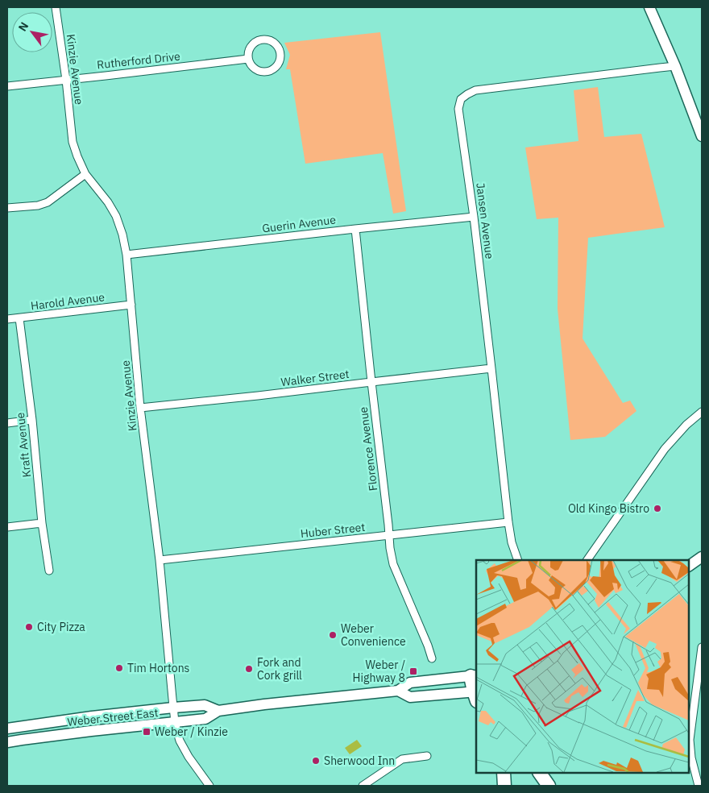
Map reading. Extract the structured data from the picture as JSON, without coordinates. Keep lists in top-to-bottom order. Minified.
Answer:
{"streets":{"main road":["Weber Street East"],"street":["Rutherford Drive","Kinzie Avenue","Jansen Avenue","Guerin Avenue","Harold Avenue","Walker Street","Kraft Avenue","Florence Avenue","Huber Street"]},"crossings":[["Rutherford Drive","Kinzie Avenue"],["Kinzie Avenue","Guerin Avenue"],["Kinzie Avenue","Harold Avenue"],["Kinzie Avenue","Walker Street"],["Kinzie Avenue","Huber Street"],["Kinzie Avenue","Weber Street East"],["Jansen Avenue","Guerin Avenue"],["Jansen Avenue","Walker Street"],["Jansen Avenue","Huber Street"],["Guerin Avenue","Florence Avenue"],["Harold Avenue","Kraft Avenue"],["Walker Street","Florence Avenue"],["Florence Avenue","Huber Street"]],"places":{"other":["Old Kingo Bistro","City Pizza","Weber Convenience","Tim Hortons","Fork and Cork grill","Sherwood Inn"],"transit":["Weber / Highway 8","Weber / Kinzie"]},"north":"top left"}
